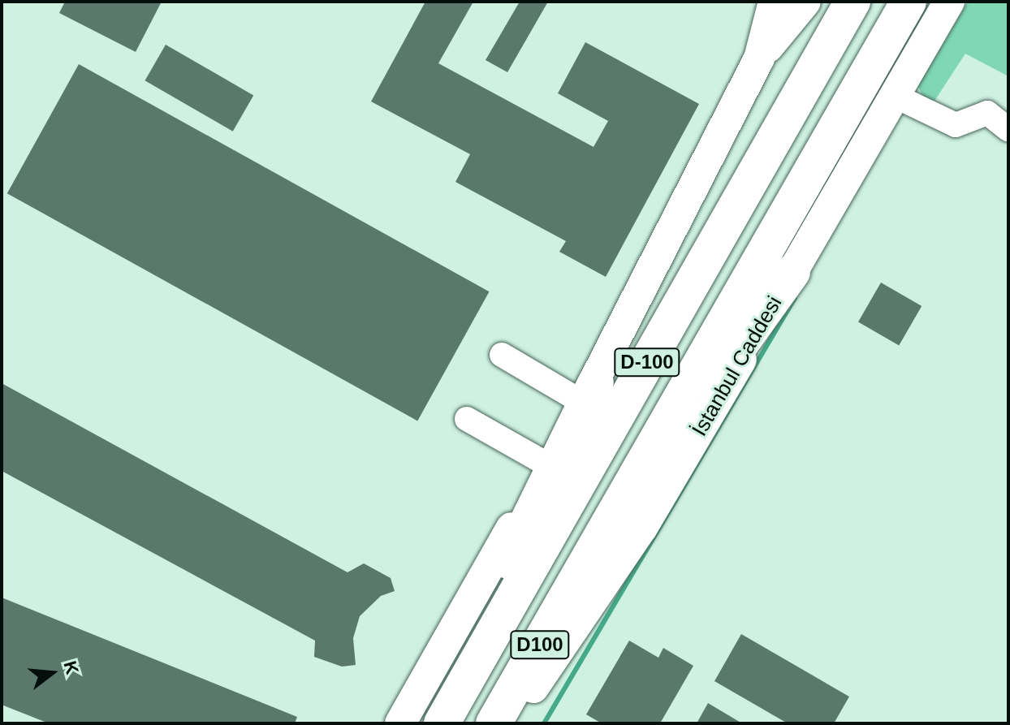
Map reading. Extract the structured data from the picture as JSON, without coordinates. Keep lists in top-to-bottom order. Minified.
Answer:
{"streets":{"highway":["D-100","D100"],"main road":["İstanbul Caddesi"]},"crossings":[["D-100","D100"]],"north":"right"}
